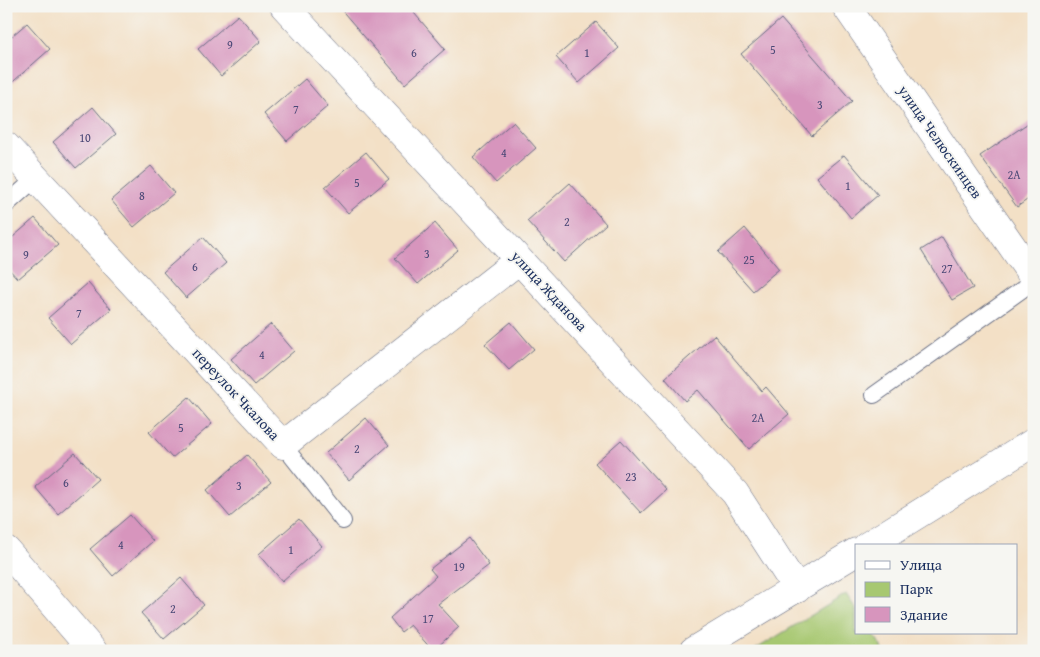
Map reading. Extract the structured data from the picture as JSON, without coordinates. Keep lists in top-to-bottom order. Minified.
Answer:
{"streets":{"street":["улица Челюскинцев","улица Жданова","переулок Чкалова"]},"crossings":[["улица Жданова","переулок Чкалова"]],"house_numbers":["9","5","6","1","3","7","10","4","2А","5","1","8","2","3","9","25","6","27","7","4","2А","5","2","23","6","3","4","1","19","2","17"],"legend":["Улица","Парк","Здание"]}
